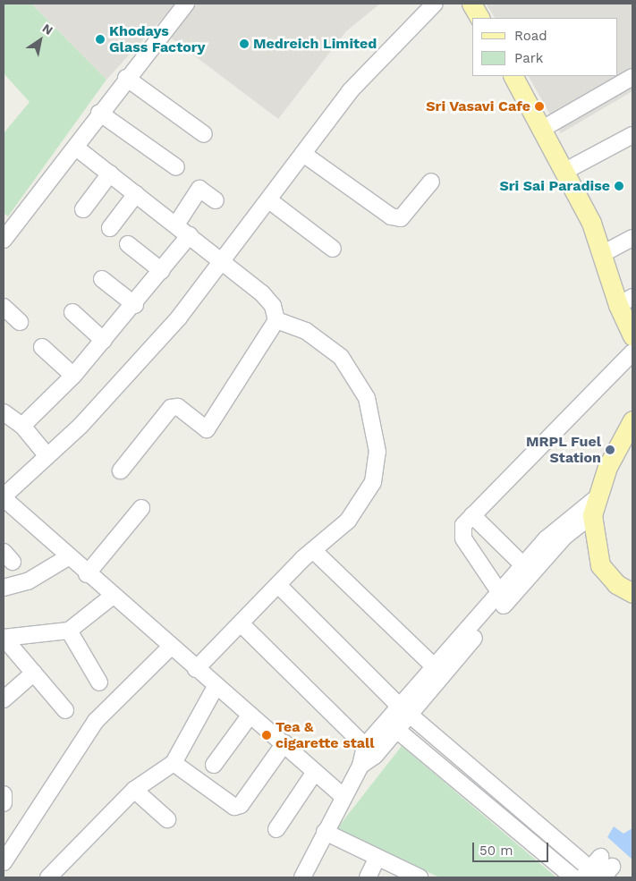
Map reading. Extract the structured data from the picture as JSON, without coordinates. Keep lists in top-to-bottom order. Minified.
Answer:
{"places":["Khodays Glass Factory","Medreich Limited","Sri Vasavi Cafe","Sri Sai Paradise","MRPL Fuel Station","Tea & cigarette stall"],"legend":["Road","Park"],"scale_bar":"50 m","north":"top right"}
